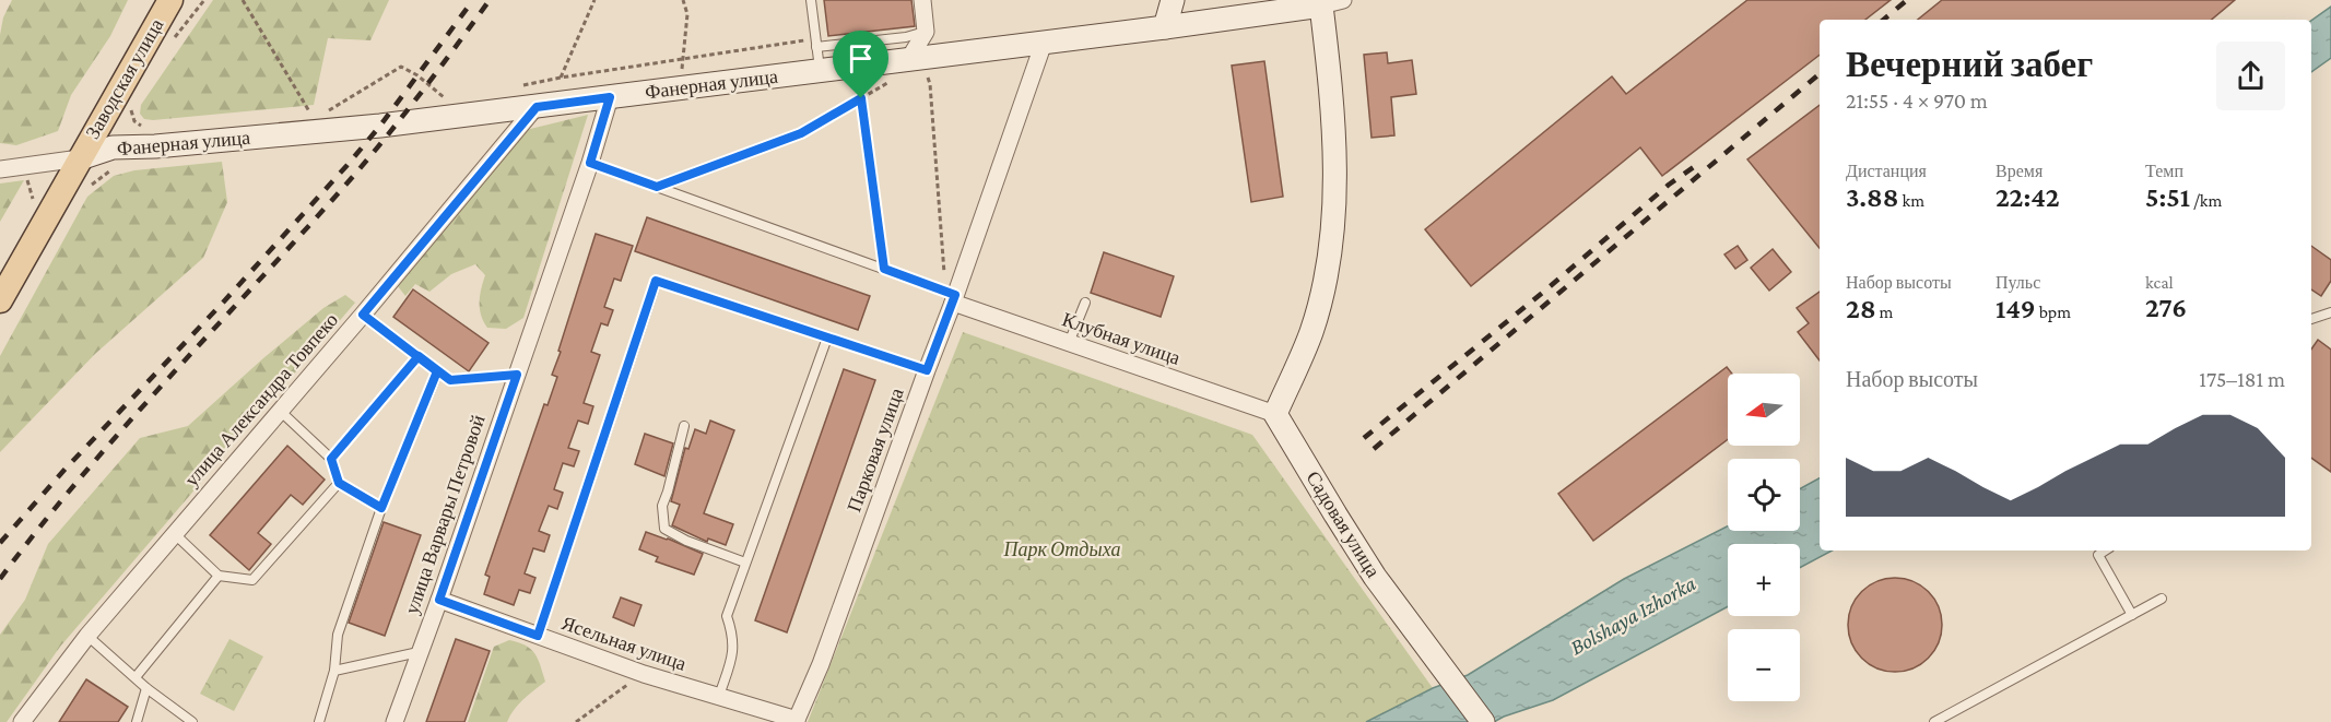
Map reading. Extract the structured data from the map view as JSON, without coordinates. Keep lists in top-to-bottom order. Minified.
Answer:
{"streets":{"main road":["Заводская улица"],"street":["Фанерная улица","Клубная улица","улица Александра Товпеко","Парковая улица","улица Варвары Петровой","Садовая улица","Ясельная улица"]},"crossings":[["Заводская улица","Фанерная улица"],["Фанерная улица","улица Александра Товпеко"],["Фанерная улица","Парковая улица"],["Фанерная улица","улица Варвары Петровой"],["Клубная улица","Парковая улица"],["Клубная улица","Садовая улица"],["Парковая улица","Ясельная улица"],["улица Варвары Петровой","Ясельная улица"]],"water":["Bolshaya Izhorka"],"parks":["Парк Отдыха"],"north":"left","page":{"heading":["Вечерний забег","21:55 · 4 × 970 m"],"stats":[["Дистанция","3.88 km"],["Время","22:42"],["Темп","5:51 /km"],["Набор высоты","28 m"],["Пульс","149 bpm"],["kcal","276"]],"chart":["Набор высоты","175–181 m"],"map_buttons":["+","−"]}}
